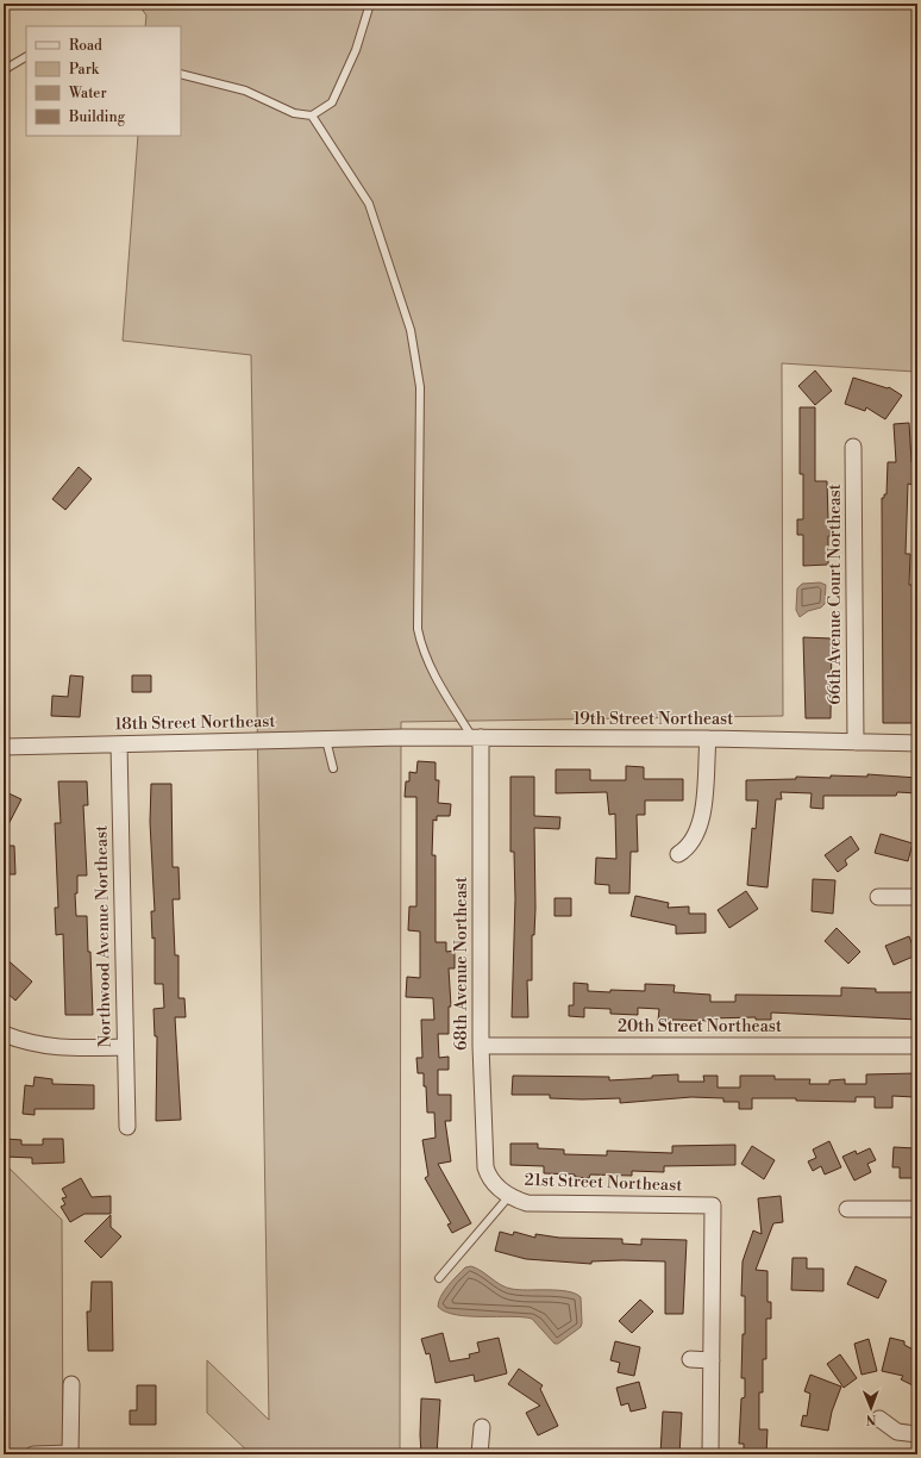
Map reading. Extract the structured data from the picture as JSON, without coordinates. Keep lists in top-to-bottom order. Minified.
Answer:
{"streets":{"street":["66th Avenue Court Northeast","19th Street Northeast","18th Street Northeast","Northwood Avenue Northeast","68th Avenue Northeast","20th Street Northeast","21st Street Northeast"]},"crossings":[["66th Avenue Court Northeast","19th Street Northeast"],["19th Street Northeast","18th Street Northeast"],["19th Street Northeast","68th Avenue Northeast"],["18th Street Northeast","Northwood Avenue Northeast"],["68th Avenue Northeast","20th Street Northeast"],["68th Avenue Northeast","21st Street Northeast"]],"legend":["Road","Park","Water","Building"],"north":"bottom"}
